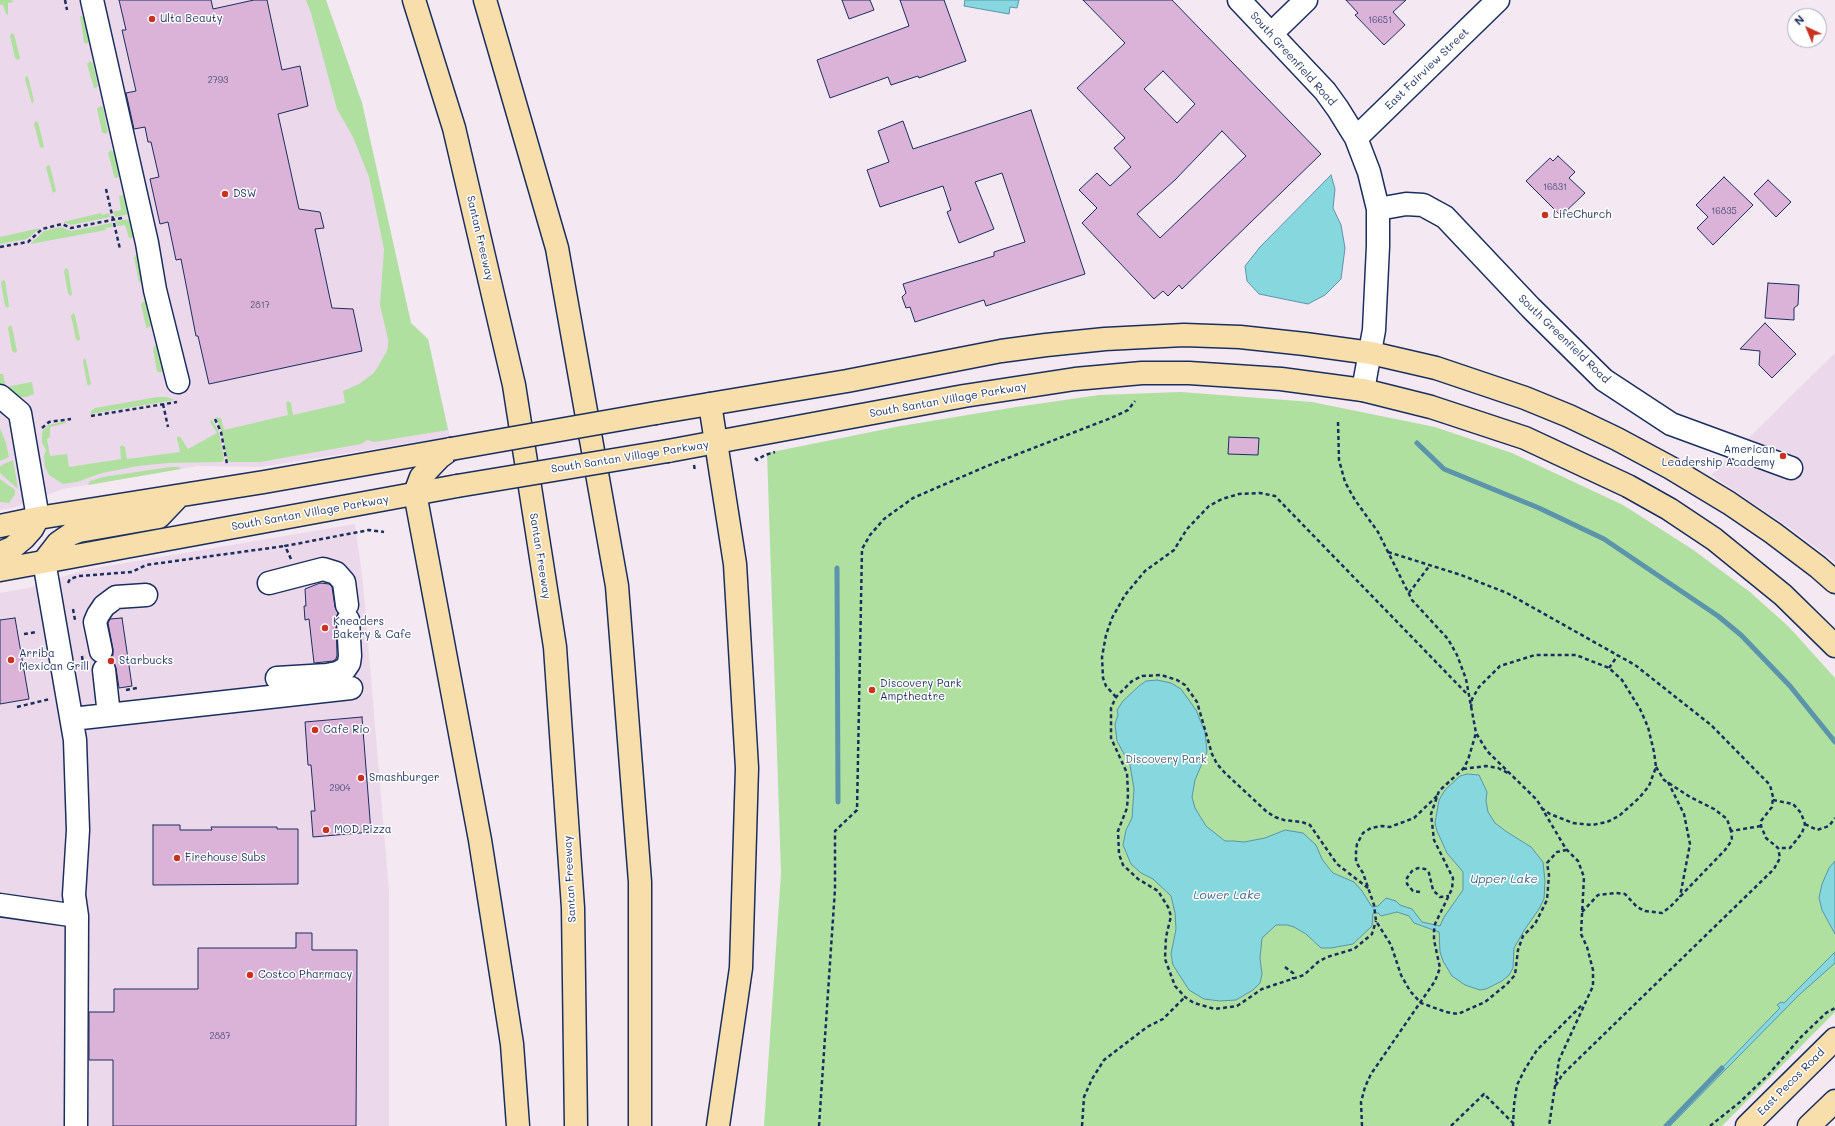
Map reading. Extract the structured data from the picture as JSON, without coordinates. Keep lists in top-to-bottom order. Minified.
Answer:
{"streets":{"main road":["Santan Freeway","South Santan Village Parkway","East Pecos Road"],"street":["South Greenfield Road","East Fairview Street"]},"crossings":[["South Greenfield Road","East Fairview Street"],["South Greenfield Road","South Santan Village Parkway"]],"water":["Upper Lake","Lower Lake"],"parks":["Discovery Park"],"places":["Ulta Beauty","DSW","LifeChurch","American Leadership Academy","Kneaders Bakery & Cafe","Arriba Mexican Grill","Starbucks","Discovery Park Amptheatre","Cafe Rio","Smashburger","MOD Pizza","Firehouse Subs","Costco Pharmacy"],"house_numbers":["16651","2793","16831","16835","2817","2904","2887"],"north":"top left"}
